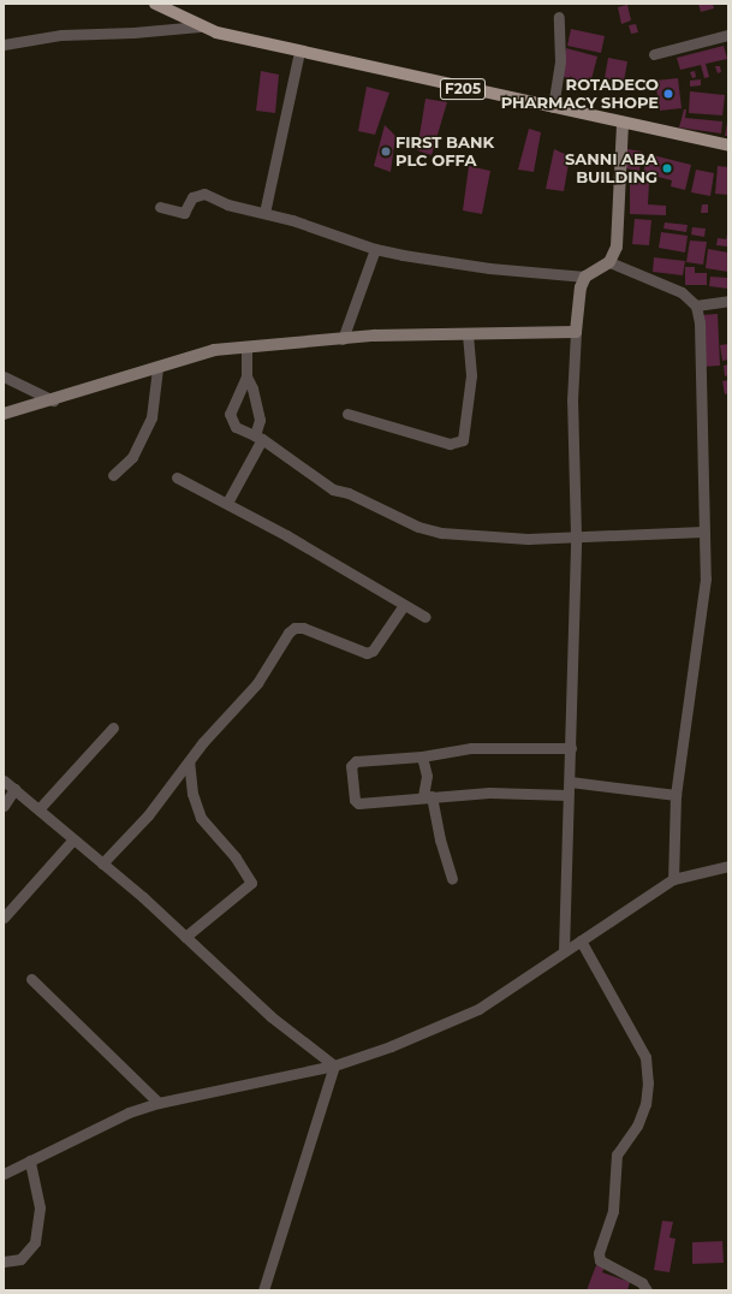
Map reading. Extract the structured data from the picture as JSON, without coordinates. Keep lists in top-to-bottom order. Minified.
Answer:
{"streets":{"main road":["F205"]},"places":["ROTADECO PHARMACY SHOPE","FIRST BANK PLC OFFA","SANNI ABA BUILDING"]}
